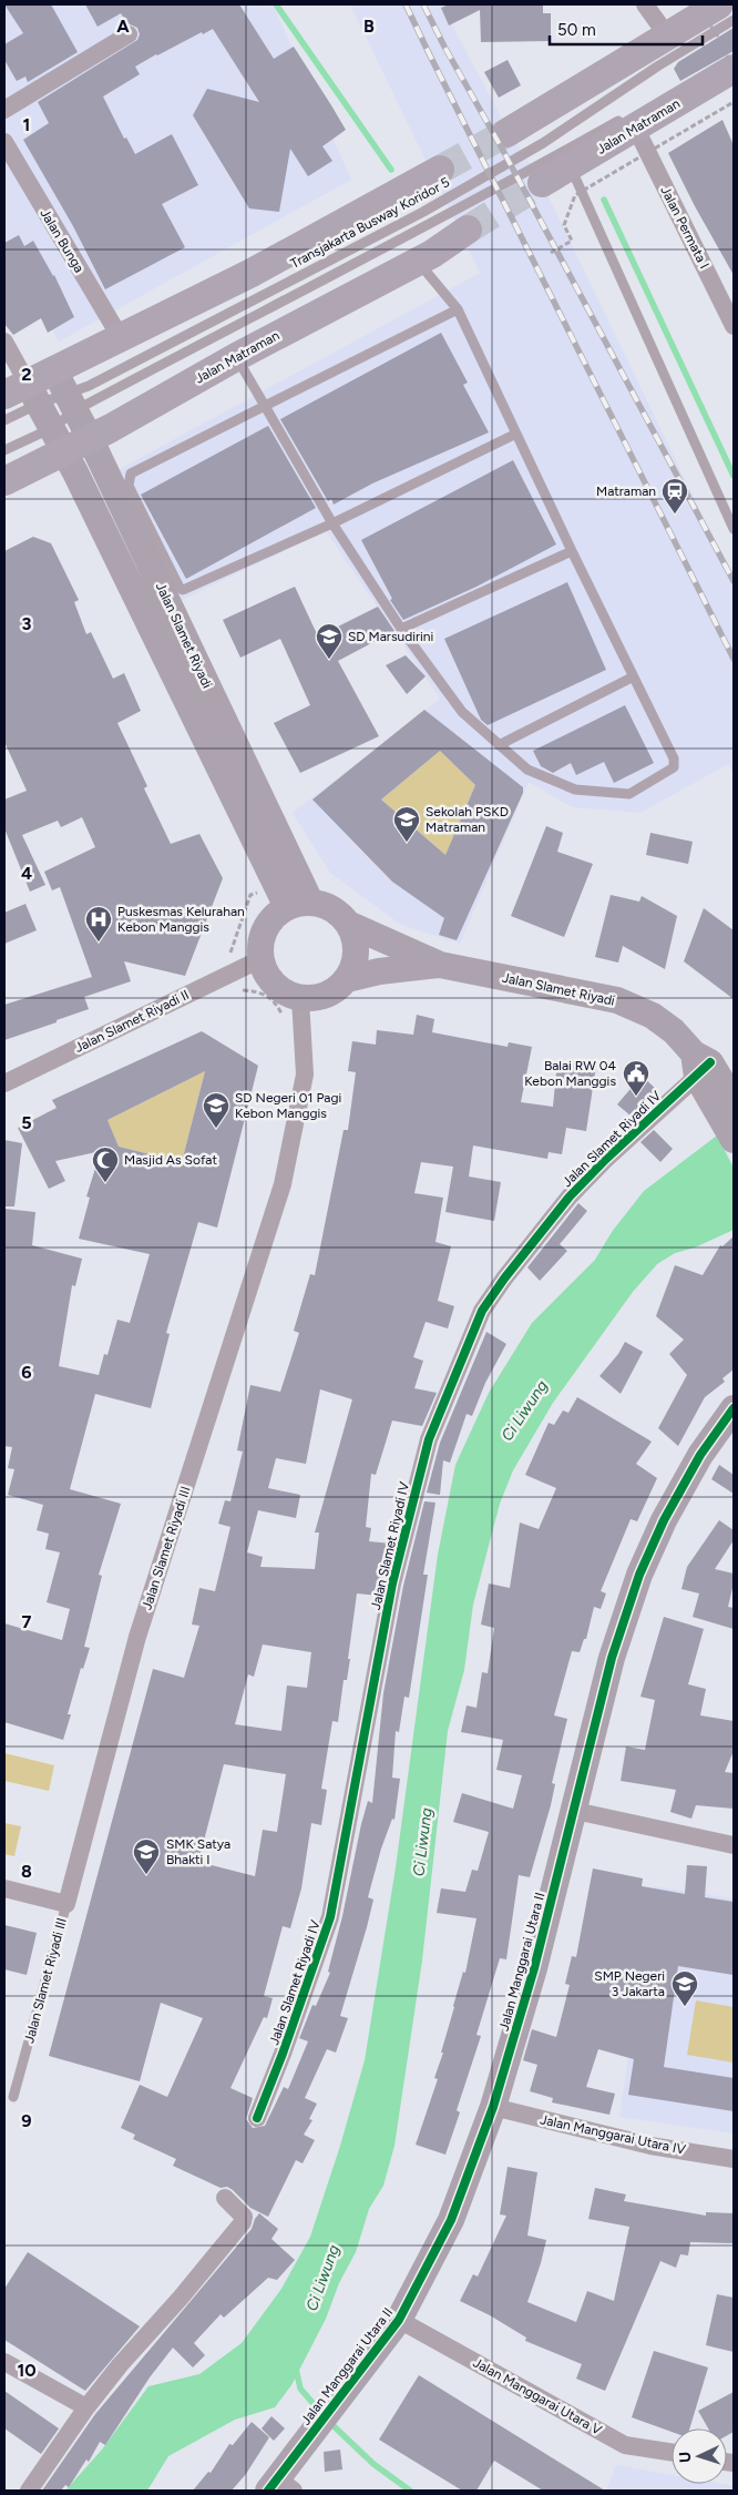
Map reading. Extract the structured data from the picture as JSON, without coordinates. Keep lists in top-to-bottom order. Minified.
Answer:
{"streets":{"main road":["Jalan Matraman"],"street":["Jalan Permata I","Jalan Bunga","Jalan Slamet Riyadi","Jalan Slamet Riyadi II","Jalan Slamet Riyadi IV","Jalan Slamet Riyadi III","Jalan Manggarai Utara II","Jalan Manggarai Utara IV","Jalan Manggarai Utara V"],"lane":["Transjakarta Busway Koridor 5"]},"crossings":[["Jalan Matraman","Transjakarta Busway Koridor 5"],["Jalan Matraman","Jalan Permata I"],["Jalan Matraman","Jalan Slamet Riyadi"],["Transjakarta Busway Koridor 5","Jalan Permata I"],["Transjakarta Busway Koridor 5","Jalan Slamet Riyadi"],["Jalan Slamet Riyadi","Jalan Slamet Riyadi II"],["Jalan Slamet Riyadi","Jalan Slamet Riyadi IV"],["Jalan Slamet Riyadi","Jalan Slamet Riyadi III"],["Jalan Slamet Riyadi II","Jalan Slamet Riyadi III"],["Jalan Manggarai Utara II","Jalan Manggarai Utara IV"],["Jalan Manggarai Utara II","Jalan Manggarai Utara V"]],"water":["Ci Liwung"],"places":{"station":["Matraman"],"school or university":["SD Marsudirini","Sekolah PSKD Matraman","SD Negeri 01 Pagi Kebon Manggis","SMK Satya Bhakti I","SMP Negeri 3 Jakarta"],"hospital":["Puskesmas Kelurahan Kebon Manggis"],"public building":["Balai RW 04 Kebon Manggis"],"mosque":["Masjid As Sofat"]},"scale_bar":"50 m","north":"left","grid":{"columns":["A","B"],"rows":["1","2","3","4","5","6","7","8","9","10"]}}
